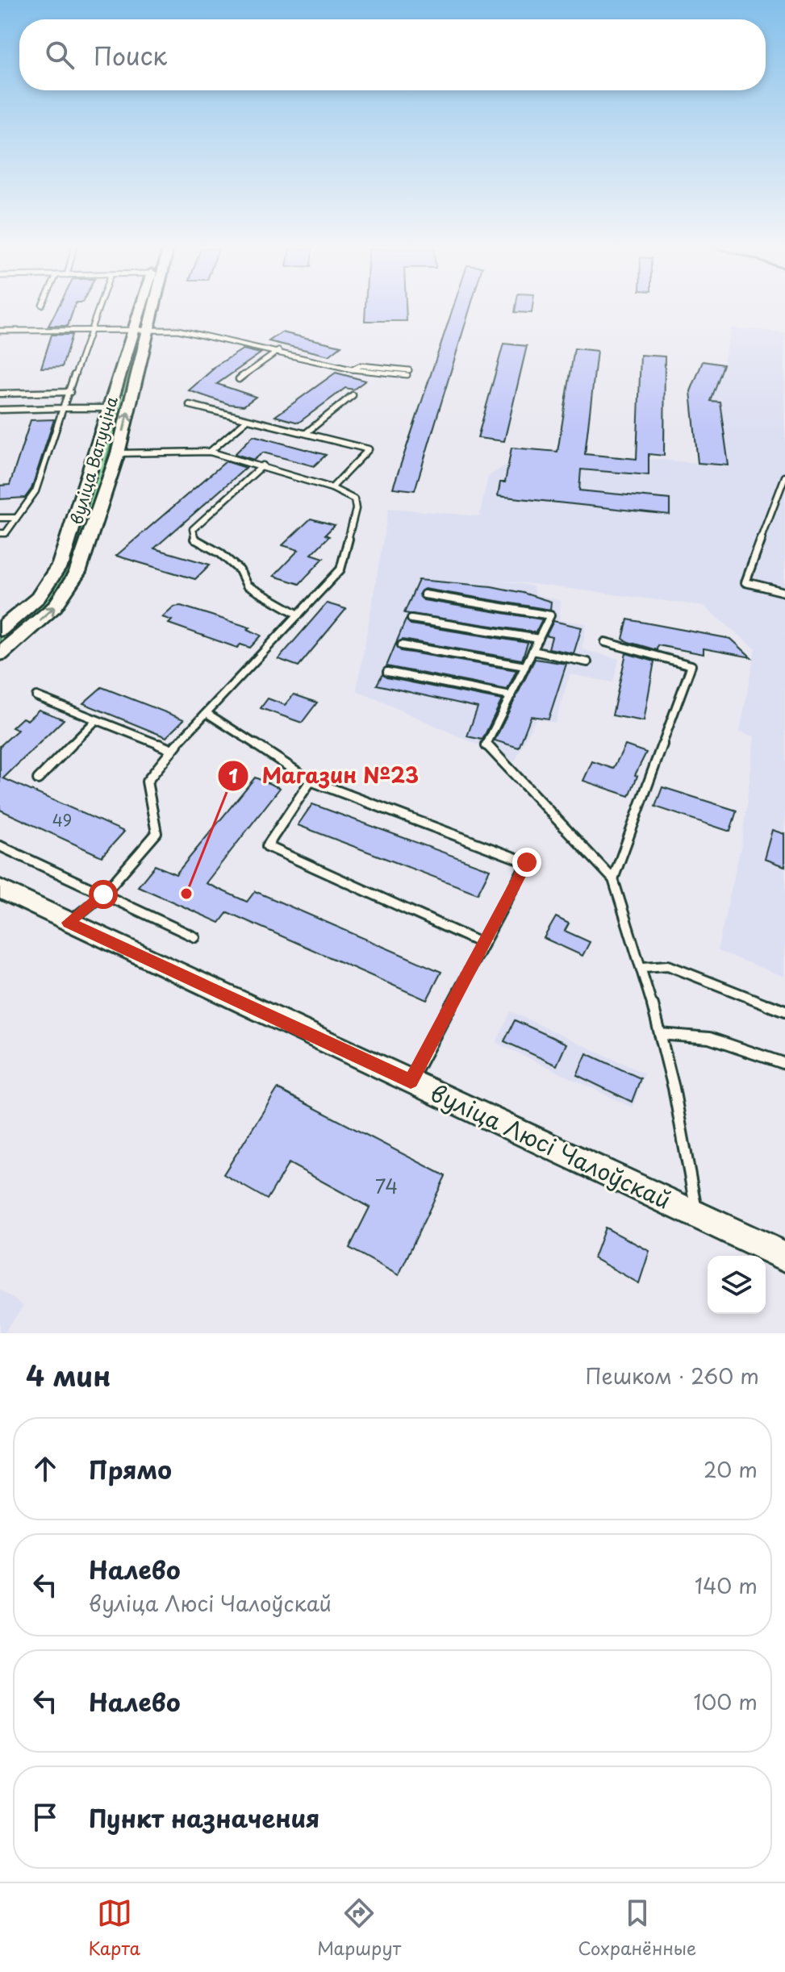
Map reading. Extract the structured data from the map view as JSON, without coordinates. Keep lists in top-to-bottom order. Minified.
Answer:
{"streets":{"street":["вуліца Ватуціна","вуліца Люсі Чалоўскай"]},"places":["Магазин №23"],"house_numbers":["49","74"],"page":{"search":"Поиск","heading":["4 мин","Пешком · 260 m"],"list":[["Прямо","20 m"],["Налево","вуліца Люсі Чалоўскай","140 m"],["Налево","100 m"],"Пункт назначения"],"nav":["Карта","Маршрут","Сохранённые"]}}
